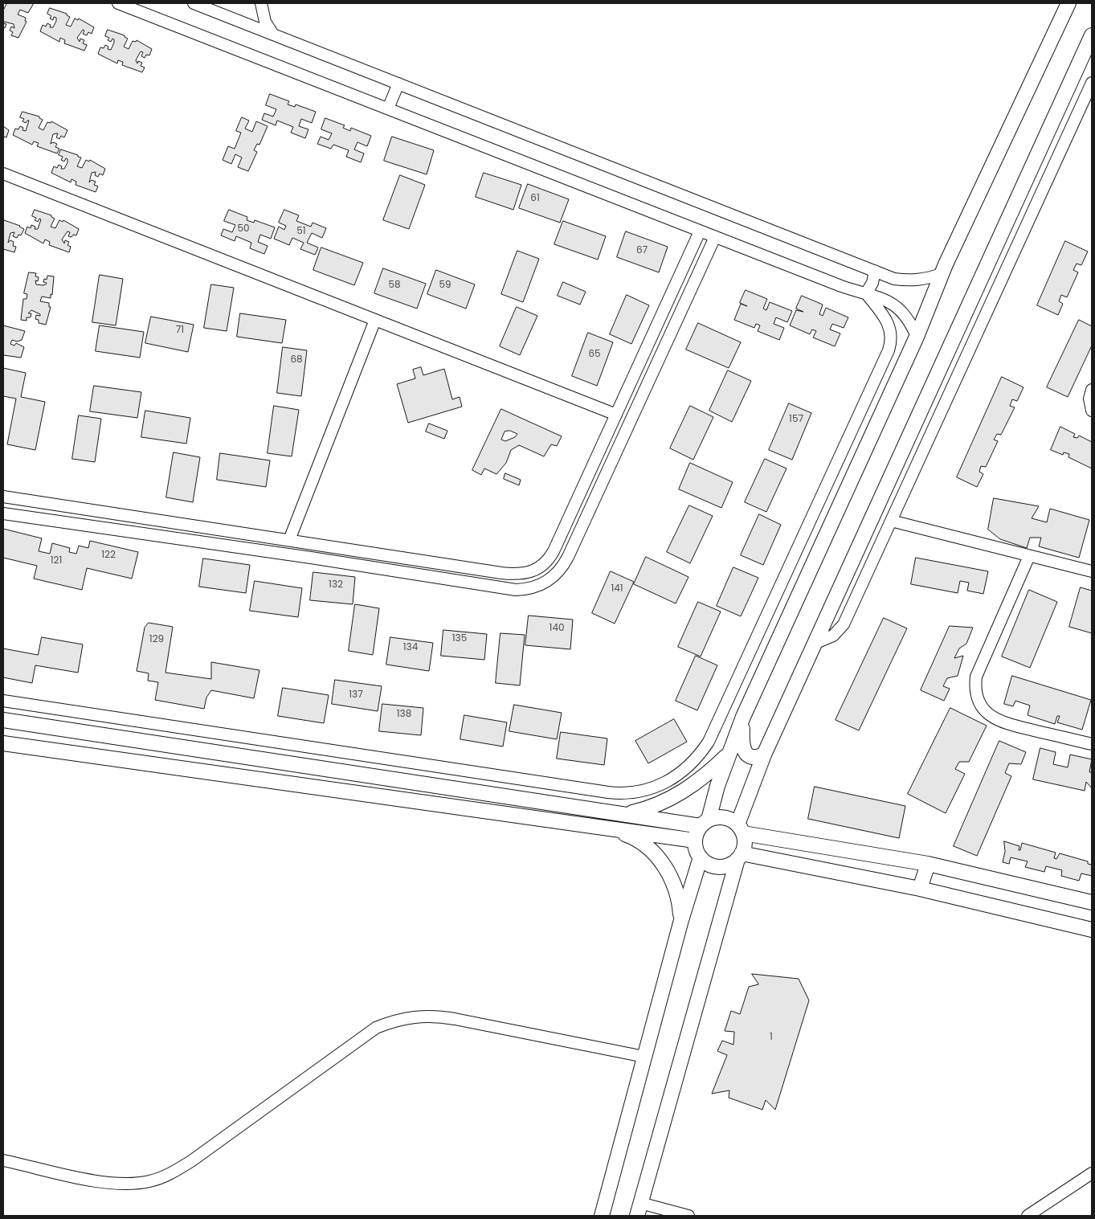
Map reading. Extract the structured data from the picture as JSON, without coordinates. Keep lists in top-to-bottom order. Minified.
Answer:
{"house_numbers":["61","50","51","67","58","59","71","65","68","157","122","121","132","141","140","135","129","134","137","138","1"]}
